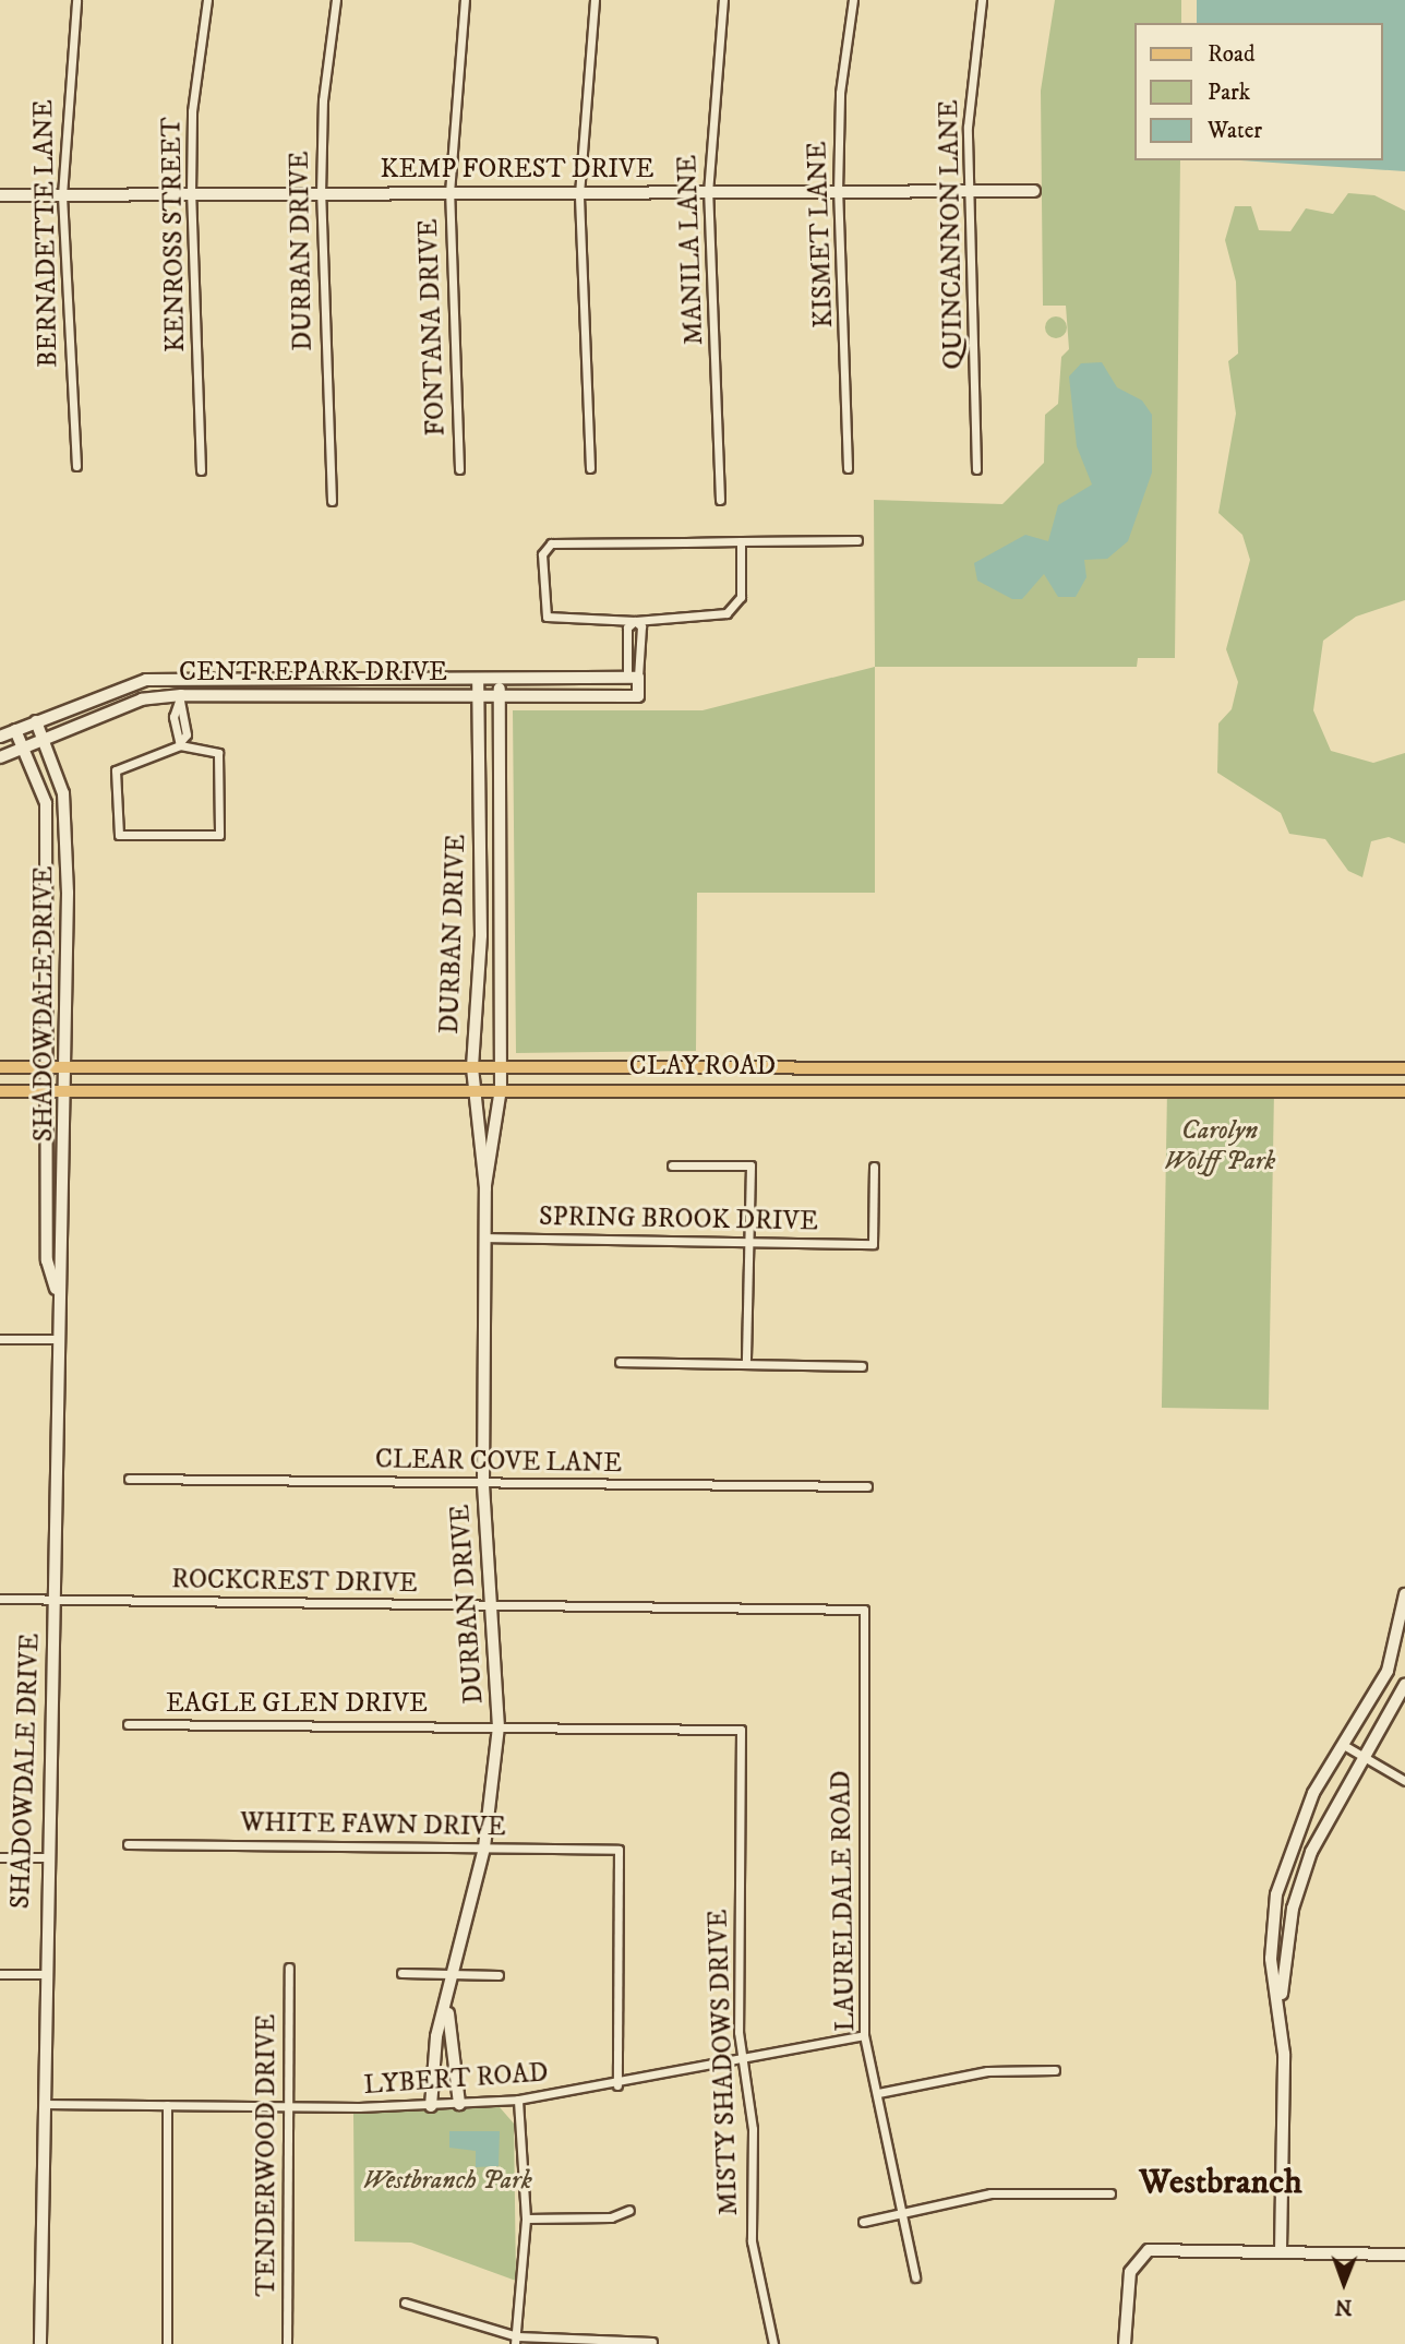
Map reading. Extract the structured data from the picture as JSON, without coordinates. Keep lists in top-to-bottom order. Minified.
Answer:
{"streets":{"main road":["CLAY ROAD"],"street":["KEMP FOREST DRIVE","BERNADETTE LANE","KENROSS STREET","KISMET LANE","QUINCANNON LANE","MANILA LANE","DURBAN DRIVE","FONTANA DRIVE","CENTREPARK DRIVE","SHADOWDALE DRIVE","SPRING BROOK DRIVE","CLEAR COVE LANE","ROCKCREST DRIVE","EAGLE GLEN DRIVE","WHITE FAWN DRIVE","LAURELDALE ROAD","MISTY SHADOWS DRIVE","LYBERT ROAD","TENDERWOOD DRIVE"]},"crossings":[["KEMP FOREST DRIVE","BERNADETTE LANE"],["KEMP FOREST DRIVE","KENROSS STREET"],["KEMP FOREST DRIVE","KISMET LANE"],["KEMP FOREST DRIVE","QUINCANNON LANE"],["KEMP FOREST DRIVE","MANILA LANE"],["KEMP FOREST DRIVE","DURBAN DRIVE"],["KEMP FOREST DRIVE","FONTANA DRIVE"],["DURBAN DRIVE","CENTREPARK DRIVE"],["DURBAN DRIVE","CLAY ROAD"],["DURBAN DRIVE","SPRING BROOK DRIVE"],["DURBAN DRIVE","CLEAR COVE LANE"],["DURBAN DRIVE","ROCKCREST DRIVE"],["DURBAN DRIVE","EAGLE GLEN DRIVE"],["DURBAN DRIVE","WHITE FAWN DRIVE"],["DURBAN DRIVE","LYBERT ROAD"],["CENTREPARK DRIVE","SHADOWDALE DRIVE"],["SHADOWDALE DRIVE","CLAY ROAD"],["SHADOWDALE DRIVE","ROCKCREST DRIVE"],["SHADOWDALE DRIVE","LYBERT ROAD"],["ROCKCREST DRIVE","LAURELDALE ROAD"],["EAGLE GLEN DRIVE","MISTY SHADOWS DRIVE"],["WHITE FAWN DRIVE","LYBERT ROAD"],["LAURELDALE ROAD","LYBERT ROAD"],["MISTY SHADOWS DRIVE","LYBERT ROAD"],["LYBERT ROAD","TENDERWOOD DRIVE"]],"districts":["Westbranch"],"parks":["Carolyn Wolff Park","Westbranch Park"],"legend":["Road","Park","Water"],"north":"bottom"}
